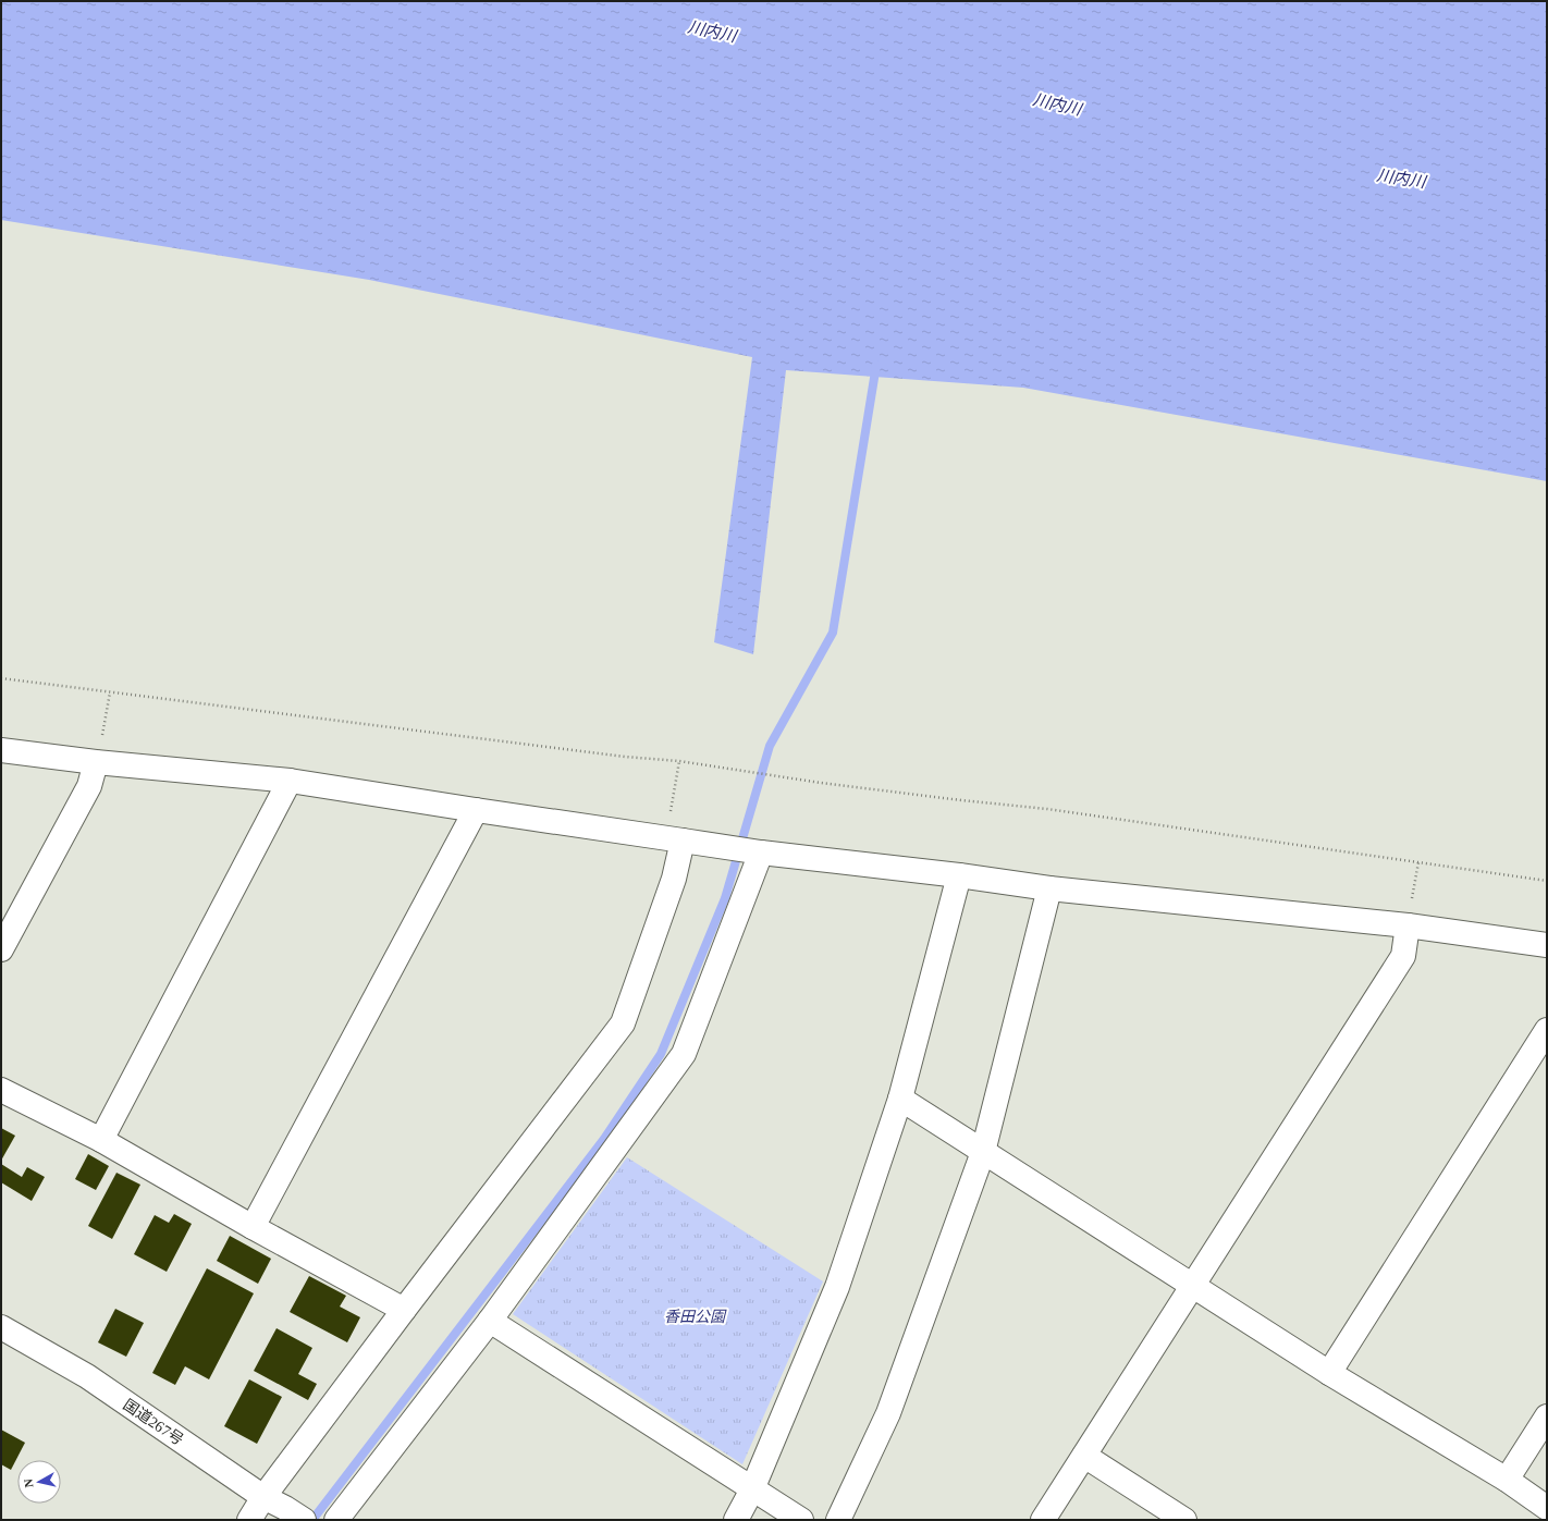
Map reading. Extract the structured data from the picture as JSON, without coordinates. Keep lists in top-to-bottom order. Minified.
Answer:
{"streets":{"main road":["国道267号"]},"water":["川内川"],"parks":["香田公園"],"north":"left"}
